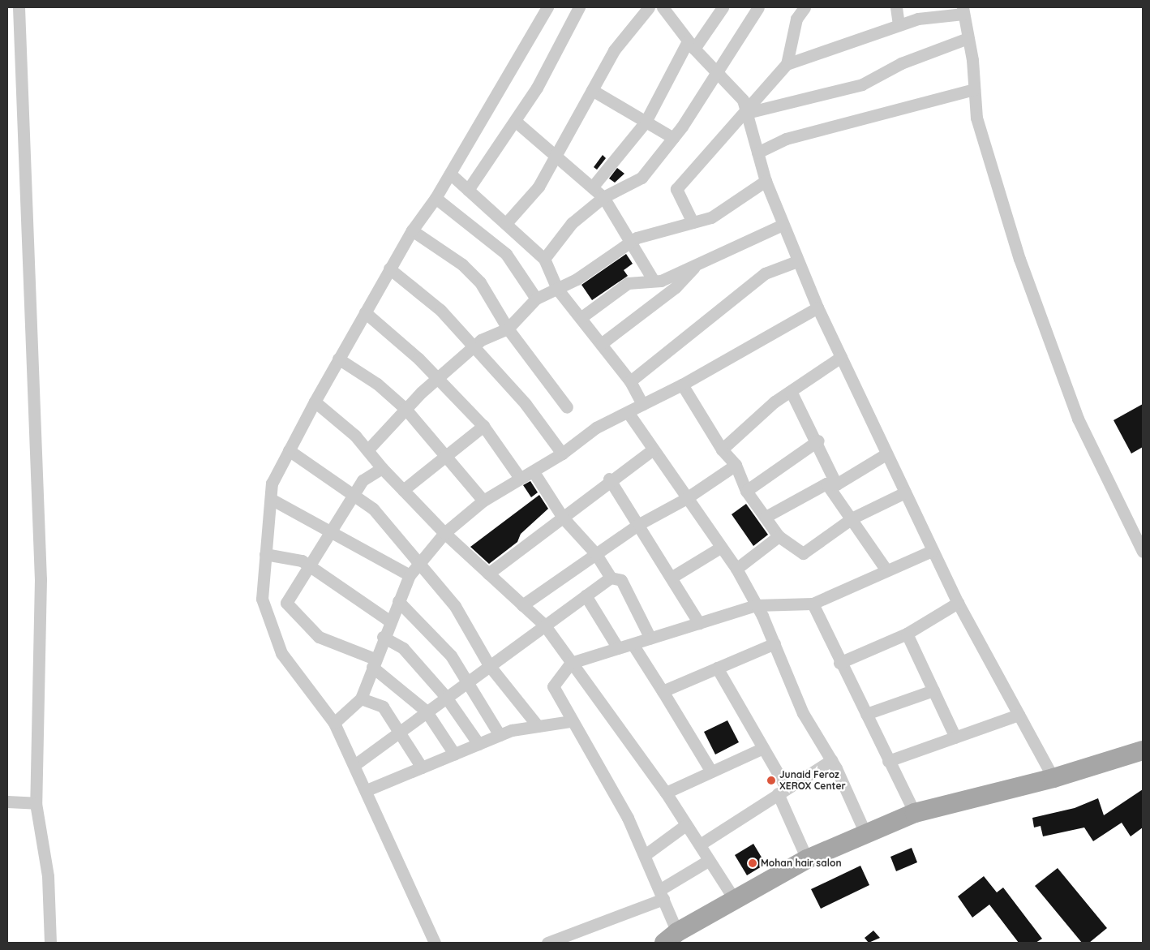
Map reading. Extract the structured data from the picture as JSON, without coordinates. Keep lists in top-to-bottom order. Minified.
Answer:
{"places":["Junaid Feroz XEROX Center","Mohan hair salon"]}
